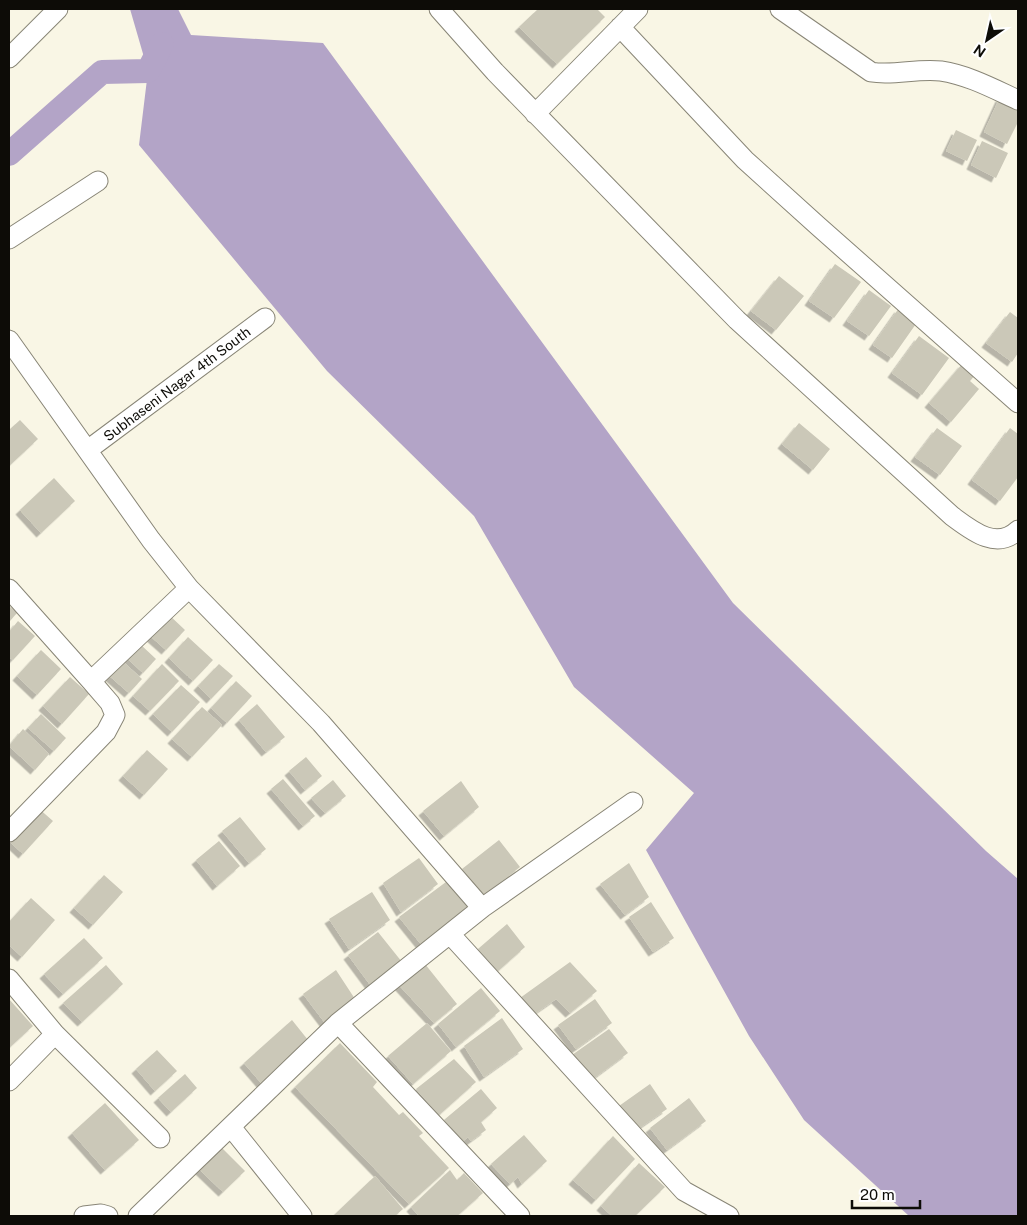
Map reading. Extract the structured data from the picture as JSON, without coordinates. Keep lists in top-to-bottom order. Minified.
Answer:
{"streets":{"street":["Subhaseni Nagar 4th South"]},"scale_bar":"20 m","north":"bottom left"}
